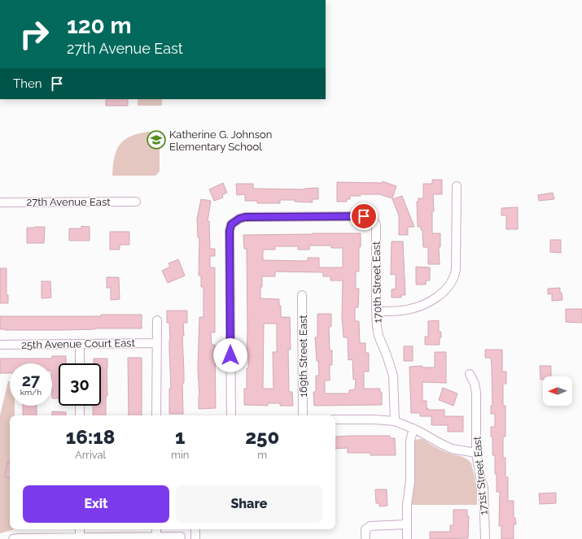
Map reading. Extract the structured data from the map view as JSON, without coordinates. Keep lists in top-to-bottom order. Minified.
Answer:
{"streets":{"street":["27th Avenue East","170th Street East","25th Avenue Court East","169th Street East","171st Street East"]},"places":{"school or university":["Katherine G. Johnson Elementary School"]},"north":"left","page":{"turn":["120 m","27th Avenue East"],"then":"Then","speed":"27 km/h","limit":"30","eta":["16:18","Arrival","1","min","250","m"],"buttons":["Exit","Share"]}}
